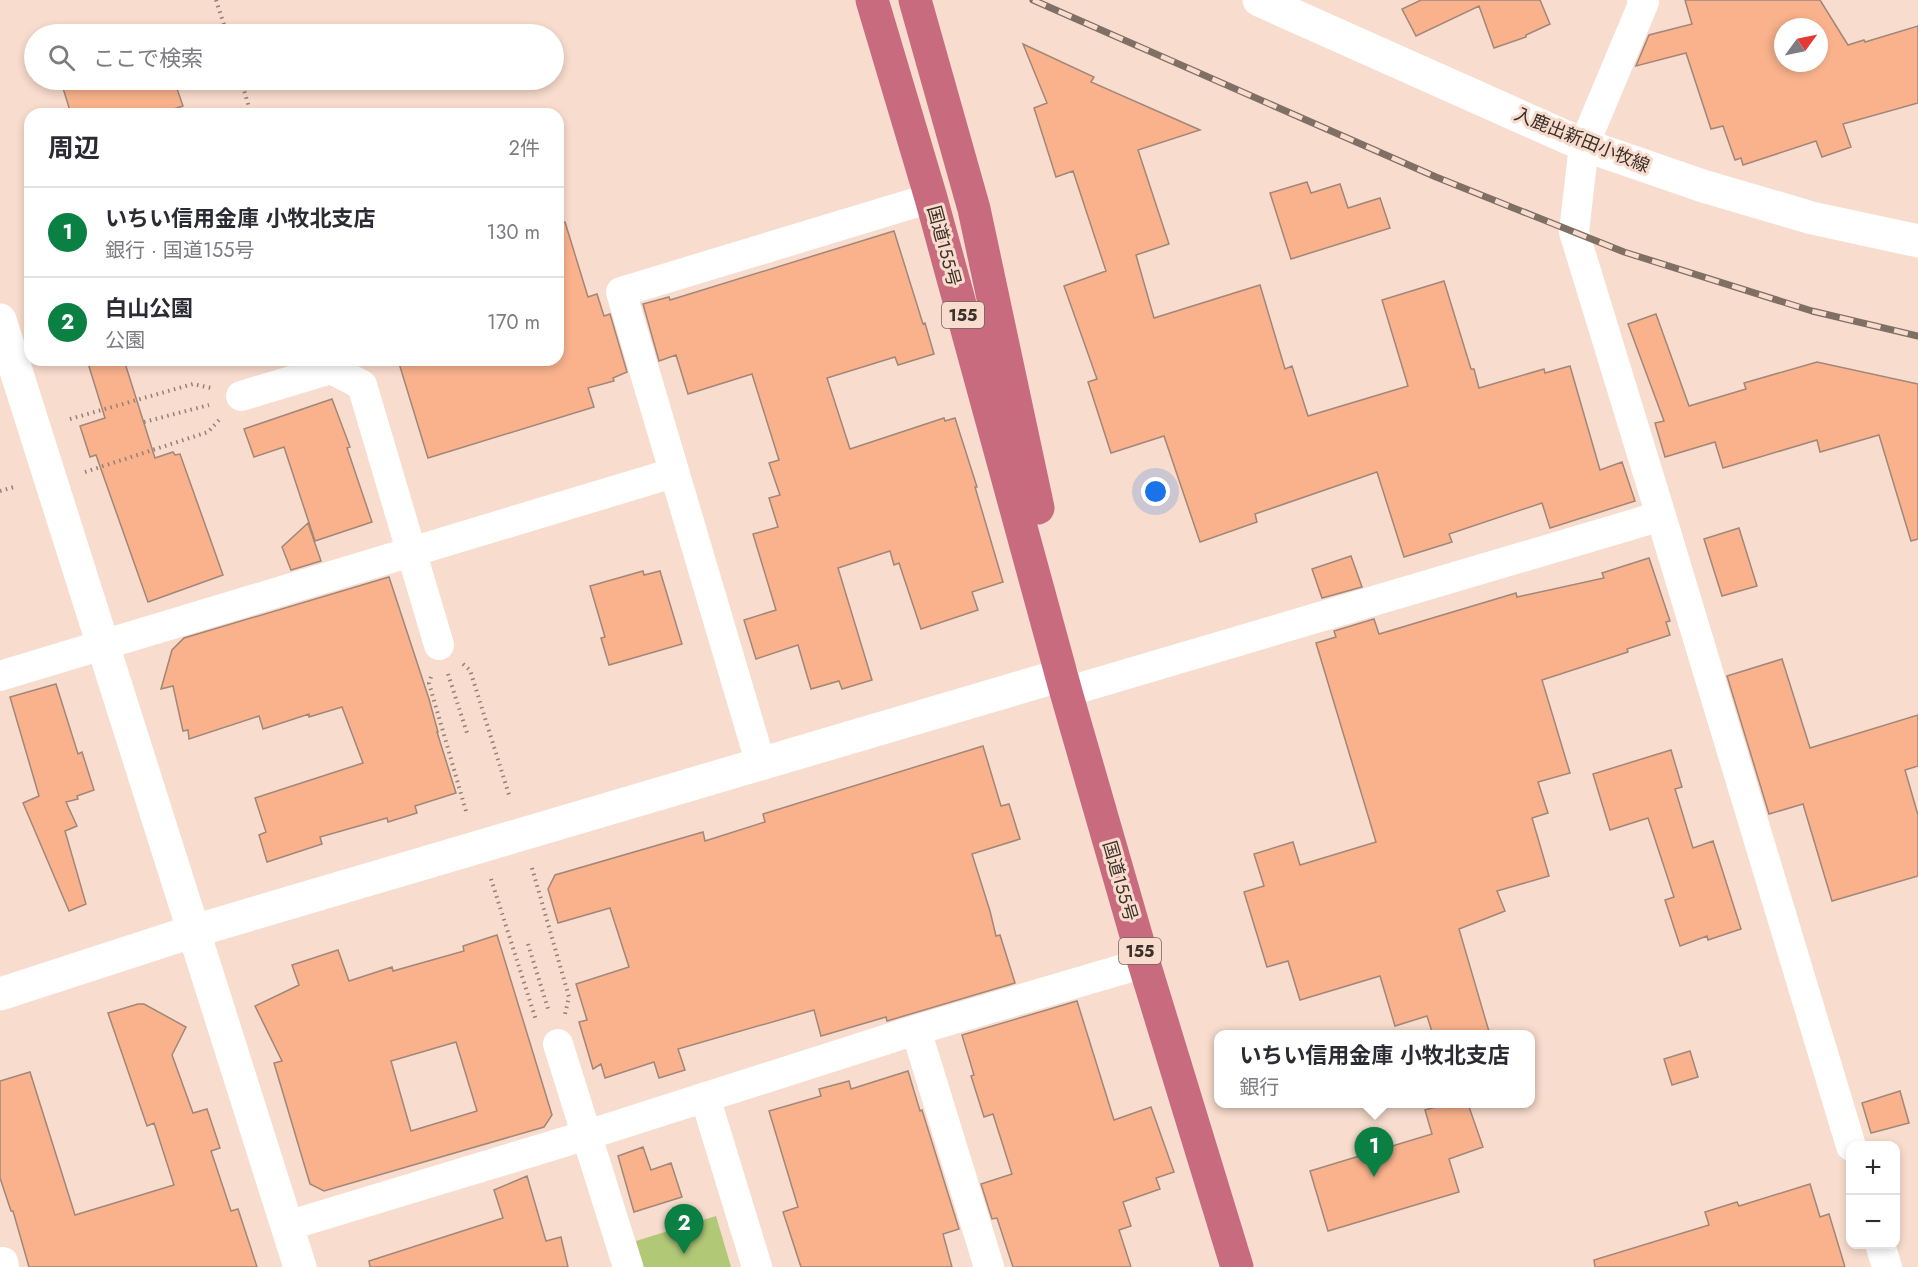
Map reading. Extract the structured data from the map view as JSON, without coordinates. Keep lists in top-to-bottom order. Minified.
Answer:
{"streets":{"highway":["国道155号","155"],"street":["入鹿出新田小牧線"]},"north":"top right","page":{"search":"ここで検索","heading":["周辺","2件"],"list":[{"mark":"1","name":"いちい信用金庫 小牧北支店","note":"銀行 · 国道155号","value":"130 m"},{"mark":"2","name":"白山公園","note":"公園","value":"170 m"}],"popup":["いちい信用金庫 小牧北支店","銀行"],"pins":["1","2"],"map_buttons":["+","−"]}}
